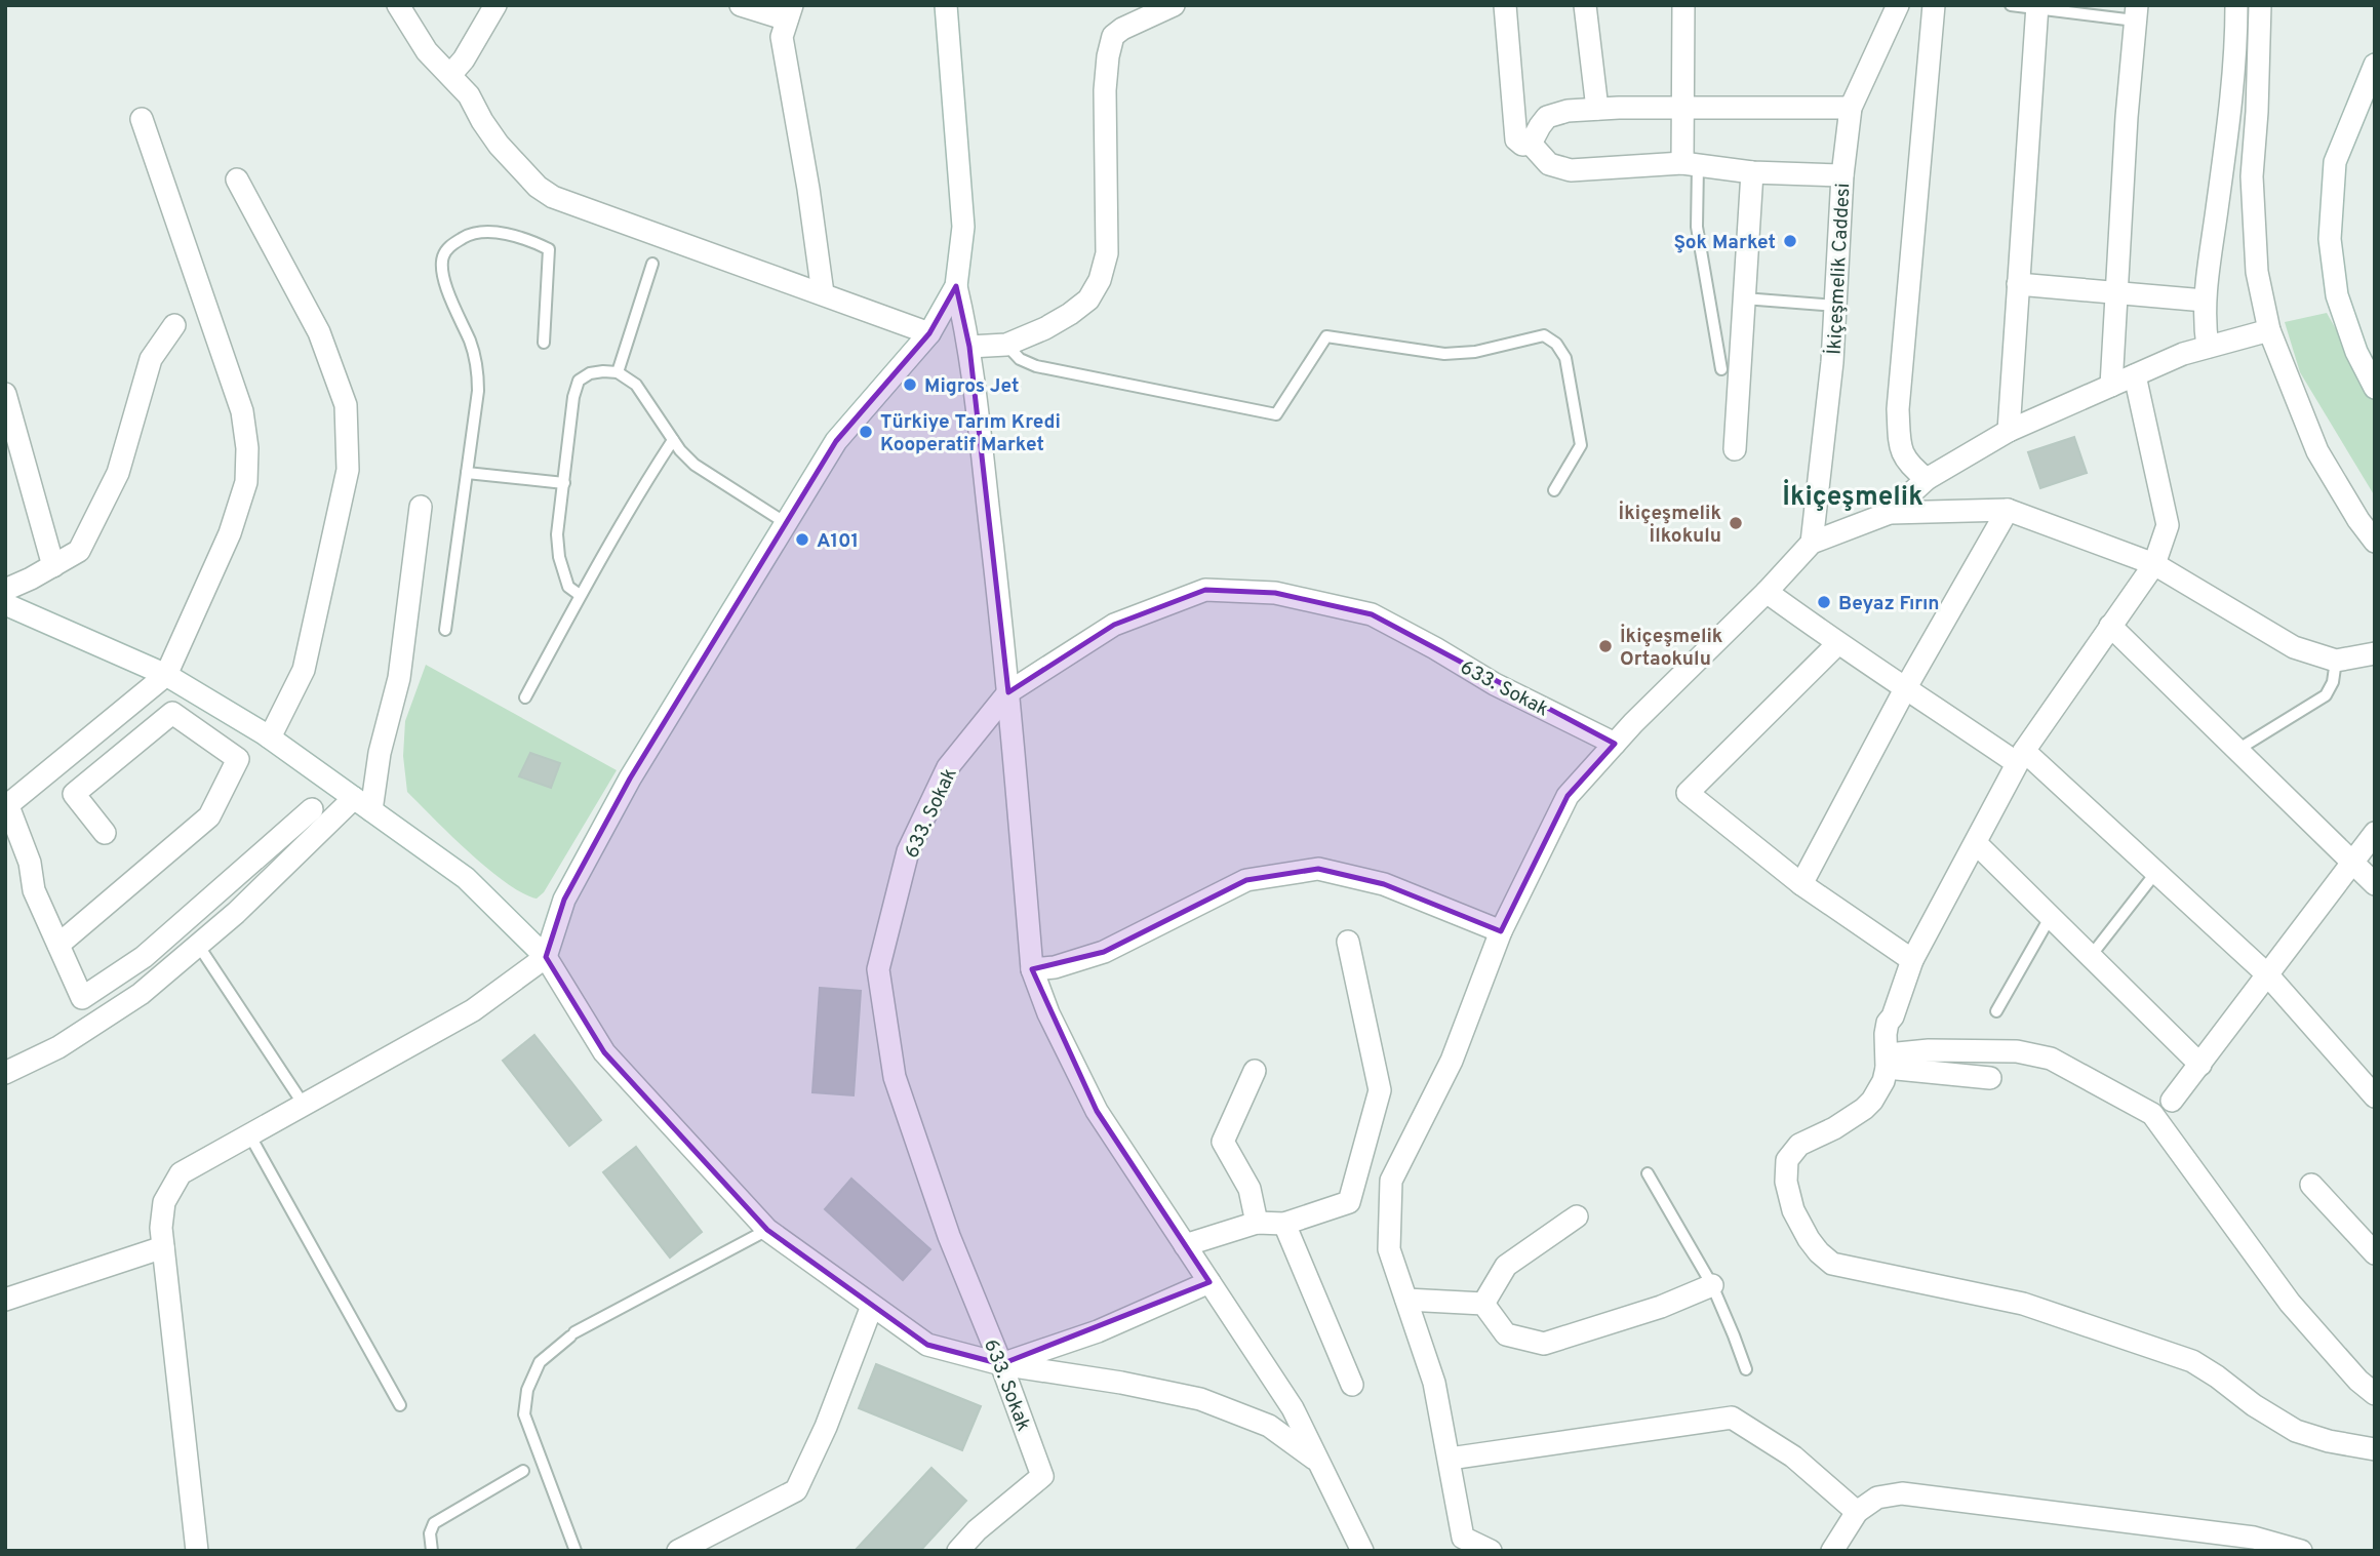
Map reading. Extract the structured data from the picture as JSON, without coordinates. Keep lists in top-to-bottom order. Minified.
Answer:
{"streets":{"street":["İkiçeşmelik Caddesi","633. Sokak"]},"districts":["İkiçeşmelik"],"places":["Şok Market","Migros Jet","Türkiye Tarım Kredi Kooperatif Market","İkiçeşmelik İlkokulu","A101","Beyaz Fırın","İkiçeşmelik Ortaokulu"]}
